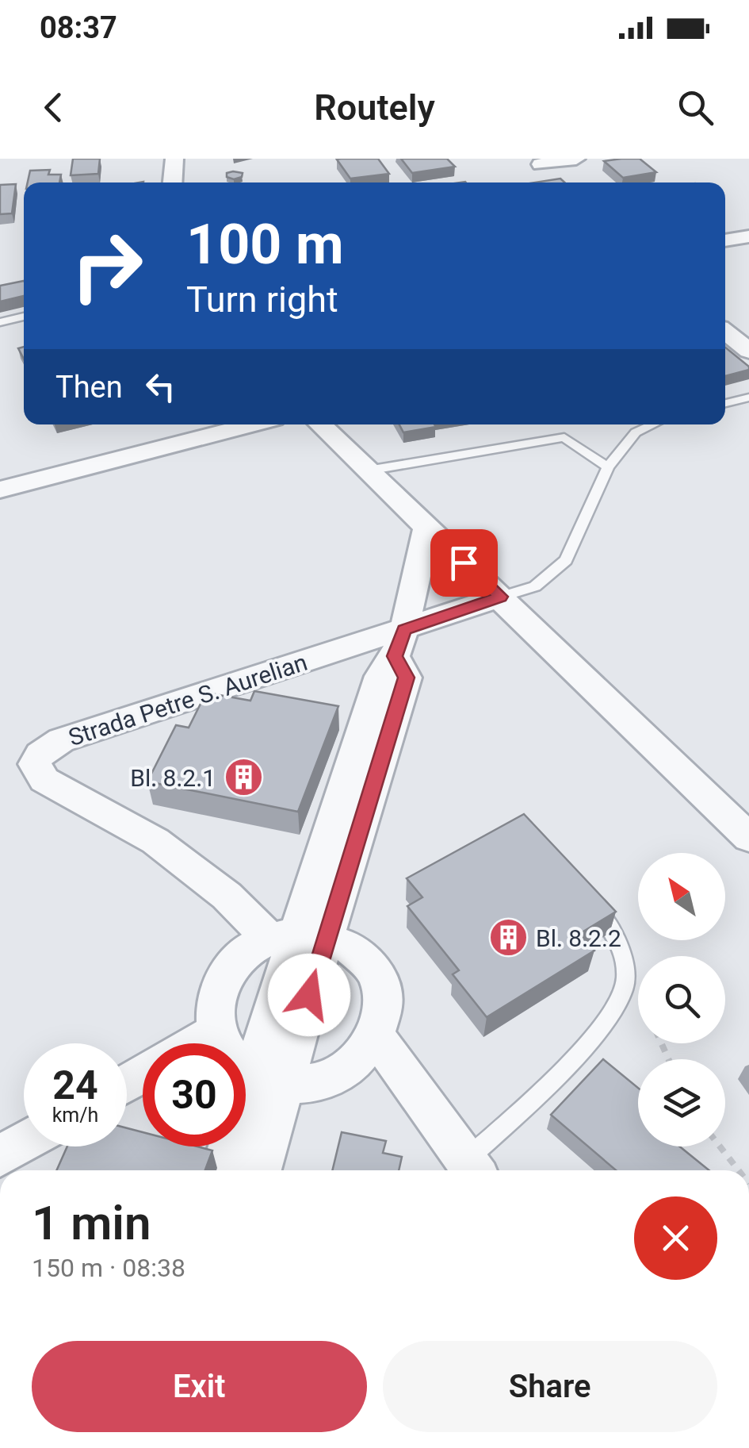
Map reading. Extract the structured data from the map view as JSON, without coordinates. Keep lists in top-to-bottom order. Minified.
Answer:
{"streets":{"street":["Strada Petre S. Aurelian"]},"places":{"building":["Bl. 8.2.1","Bl. 8.2.2"]},"north":"top left","page":{"status":"08:37","header":"Routely","turn":["100 m","Turn right"],"then":"Then","speed":"24 km/h","limit":"30","heading":["1 min","150 m · 08:38"],"buttons":["Exit","Share"]}}
